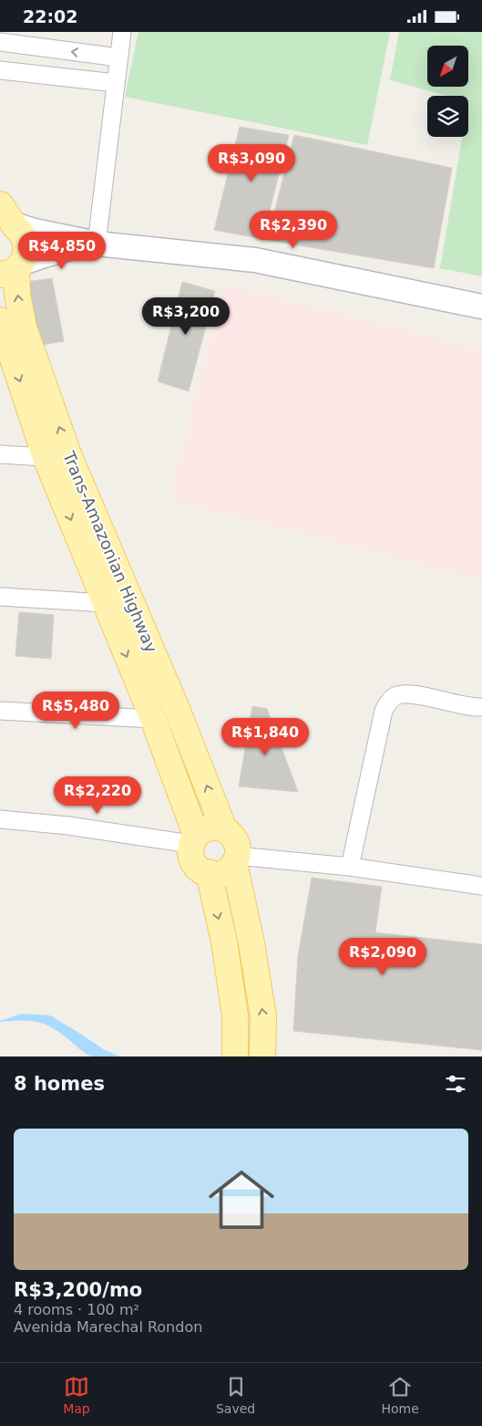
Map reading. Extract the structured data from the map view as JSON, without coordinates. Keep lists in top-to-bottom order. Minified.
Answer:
{"streets":{"main road":["Trans-Amazonian Highway"]},"north":"bottom left","page":{"status":"22:02","price":["R$3,090","R$2,390","R$4,850","R$3,200","R$5,480","R$1,840","R$2,220","R$2,090"],"heading":"8 homes","list":[{"name":"R$3,200/mo","note":"4 rooms · 100 m² · Avenida Marechal Rondon"}],"tabs":["Map","Saved","Home"]}}
